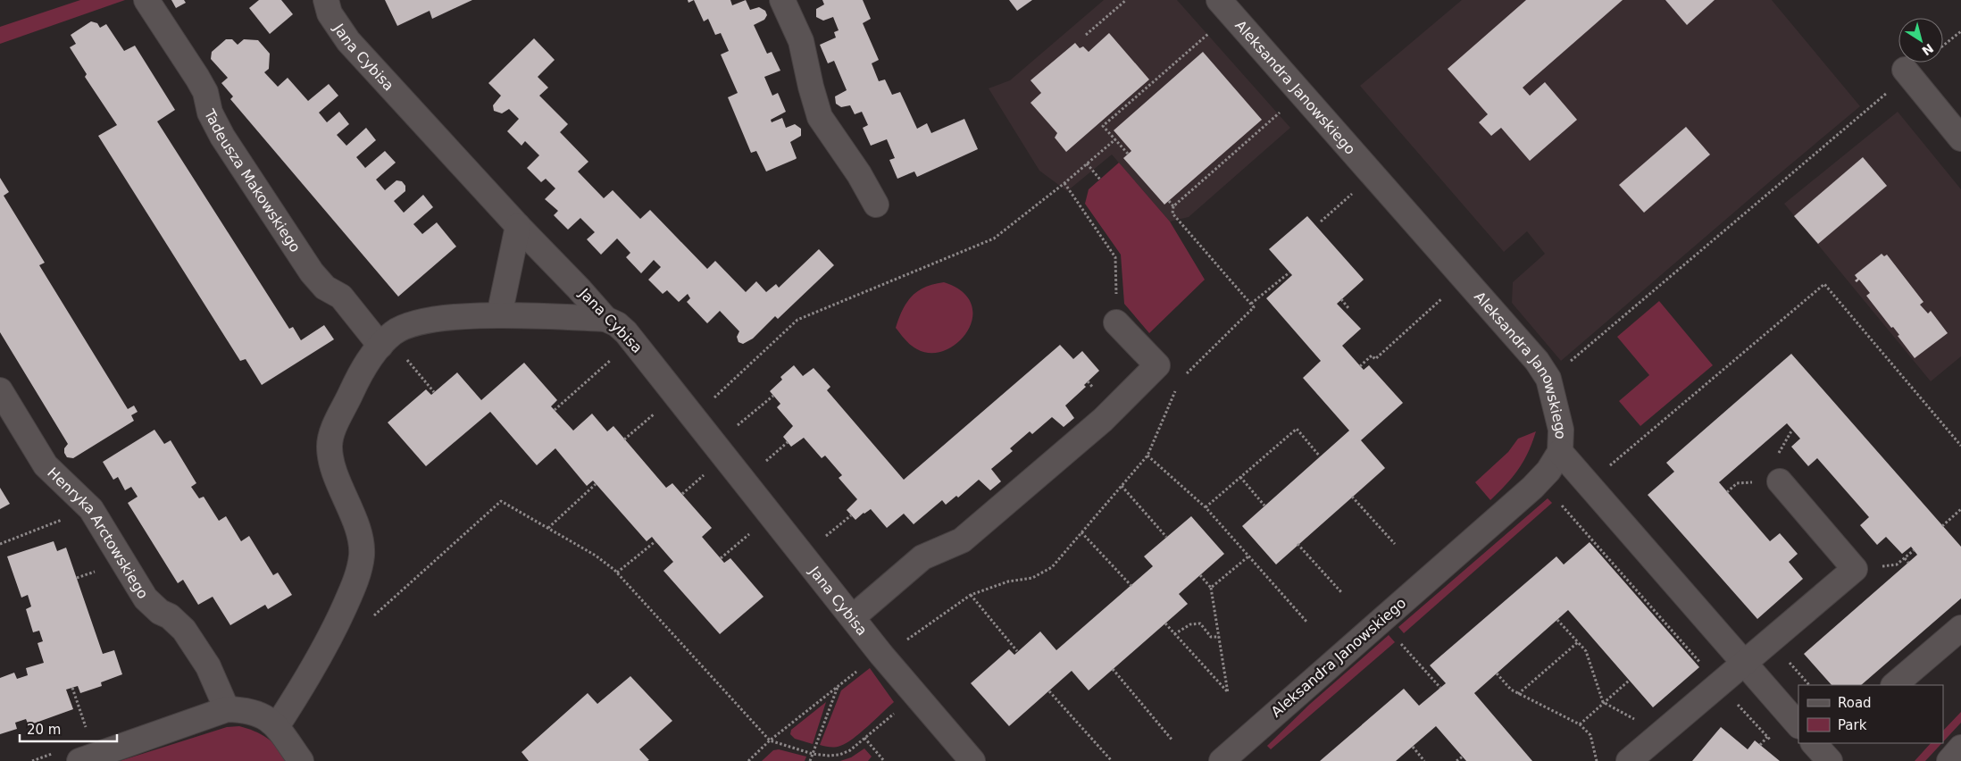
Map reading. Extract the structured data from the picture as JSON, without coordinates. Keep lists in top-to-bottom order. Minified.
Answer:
{"streets":{"street":["Jana Cybisa","Aleksandra Janowskiego","Tadeusza Makowskiego","Henryka Arctowskiego"]},"legend":["Road","Park"],"scale_bar":"20 m","north":"bottom right"}
